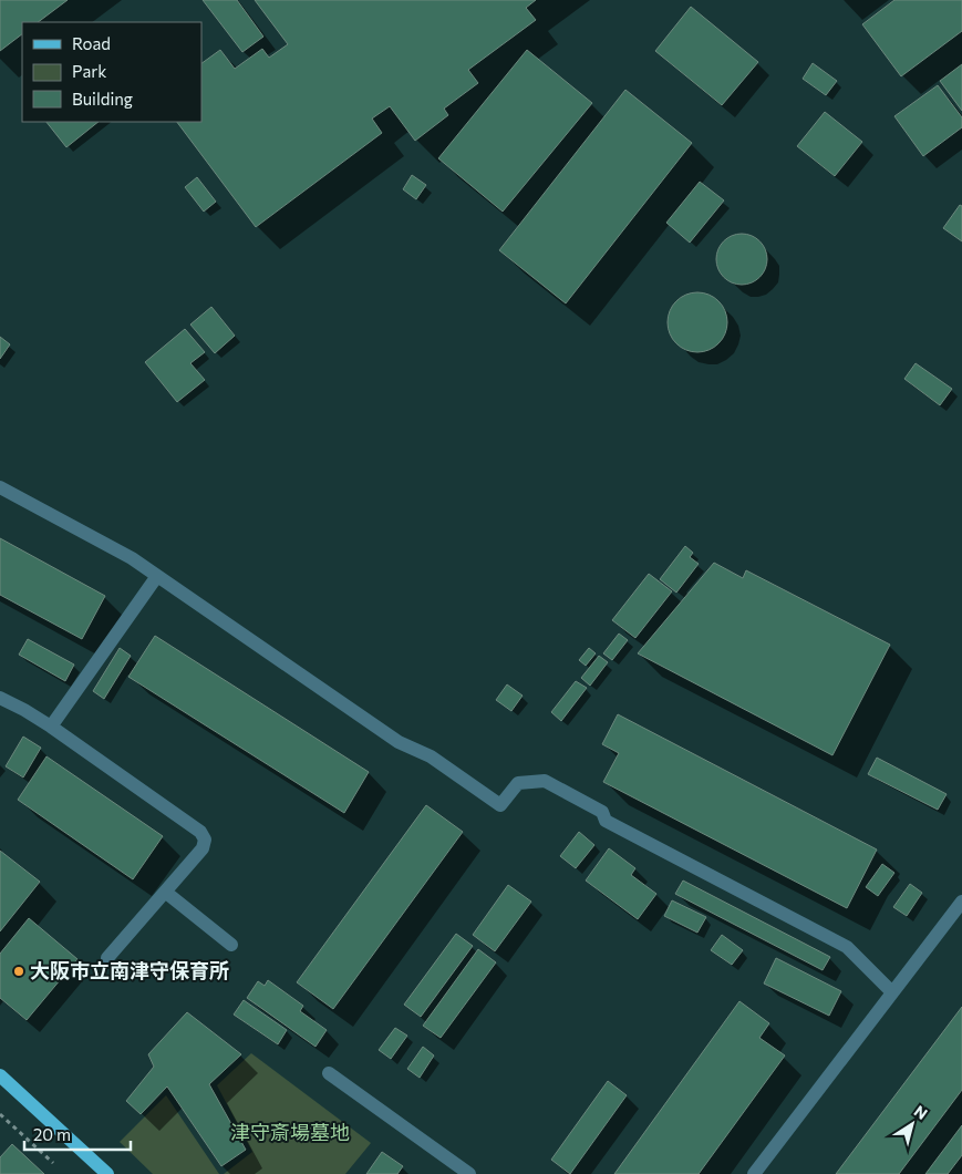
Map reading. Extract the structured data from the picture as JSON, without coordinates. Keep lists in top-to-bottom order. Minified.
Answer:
{"parks":["津守斎場墓地"],"places":["大阪市立南津守保育所"],"legend":["Road","Park","Building"],"scale_bar":"20 m","north":"top right"}
